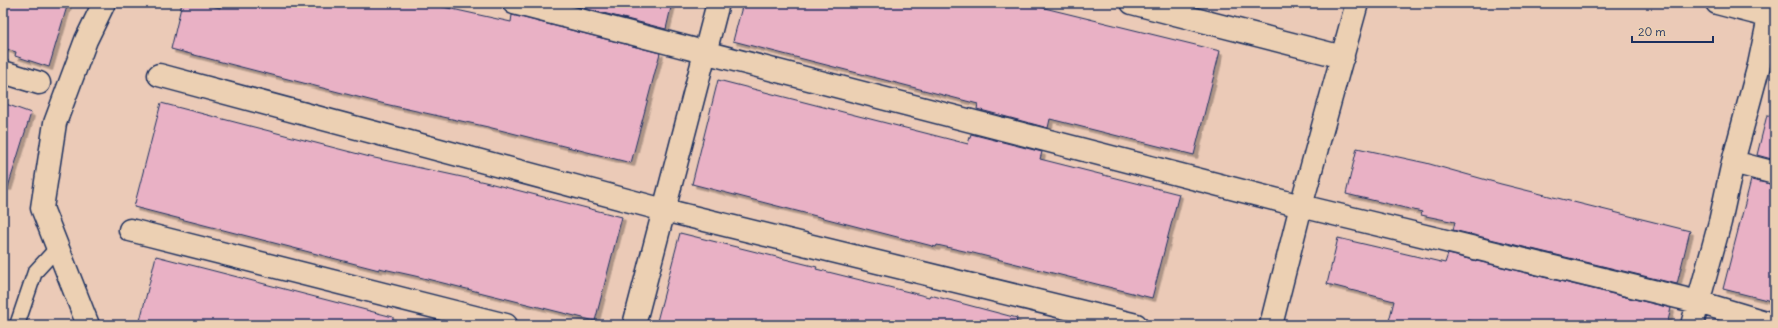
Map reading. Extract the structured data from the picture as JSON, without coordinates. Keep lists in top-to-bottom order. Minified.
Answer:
{"scale_bar":"20 m"}
